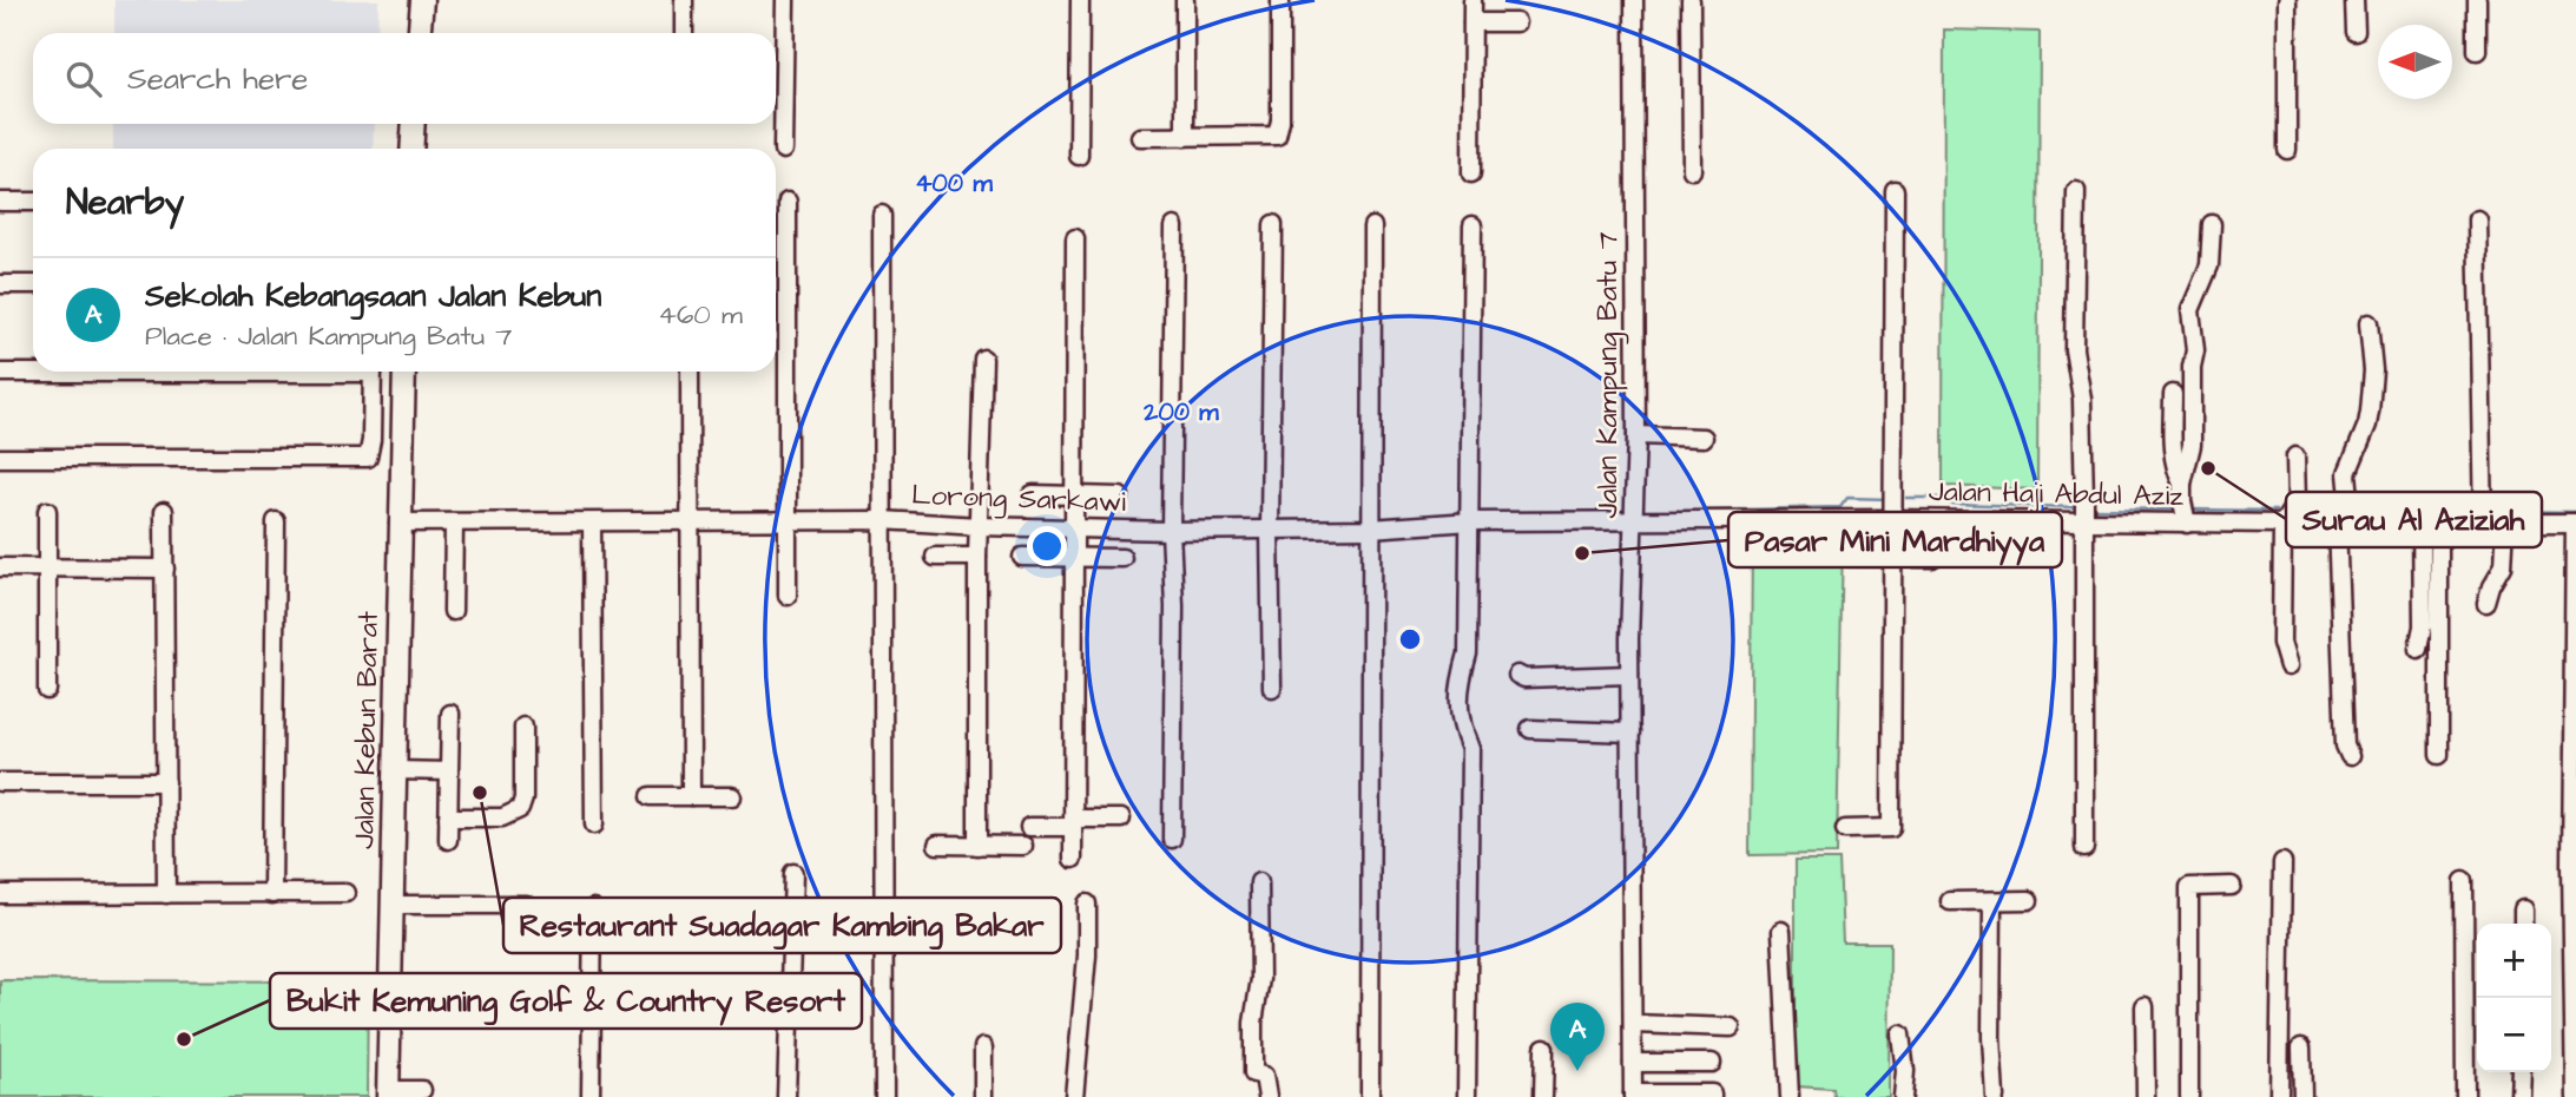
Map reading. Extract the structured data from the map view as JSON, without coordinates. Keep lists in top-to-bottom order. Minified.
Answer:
{"streets":{"main road":["Jalan Kebun Barat"],"street":["Jalan Kampung Batu 7","Jalan Haji Abdul Aziz","Lorong Sarkawi"]},"crossings":[["Jalan Kampung Batu 7","Jalan Haji Abdul Aziz"],["Jalan Kampung Batu 7","Lorong Sarkawi"],["Jalan Haji Abdul Aziz","Lorong Sarkawi"],["Lorong Sarkawi","Jalan Kebun Barat"]],"places":["Surau Al Aziziah","Pasar Mini Mardhiyya","Restaurant Suadagar Kambing Bakar","Bukit Kemuning Golf & Country Resort"],"north":"left","page":{"search":"Search here","heading":"Nearby","list":[{"mark":"A","name":"Sekolah Kebangsaan Jalan Kebun","note":"Place · Jalan Kampung Batu 7","value":"460 m"}],"map_buttons":["+","−"],"pins":"A"},"rings":["400 m","200 m"]}
